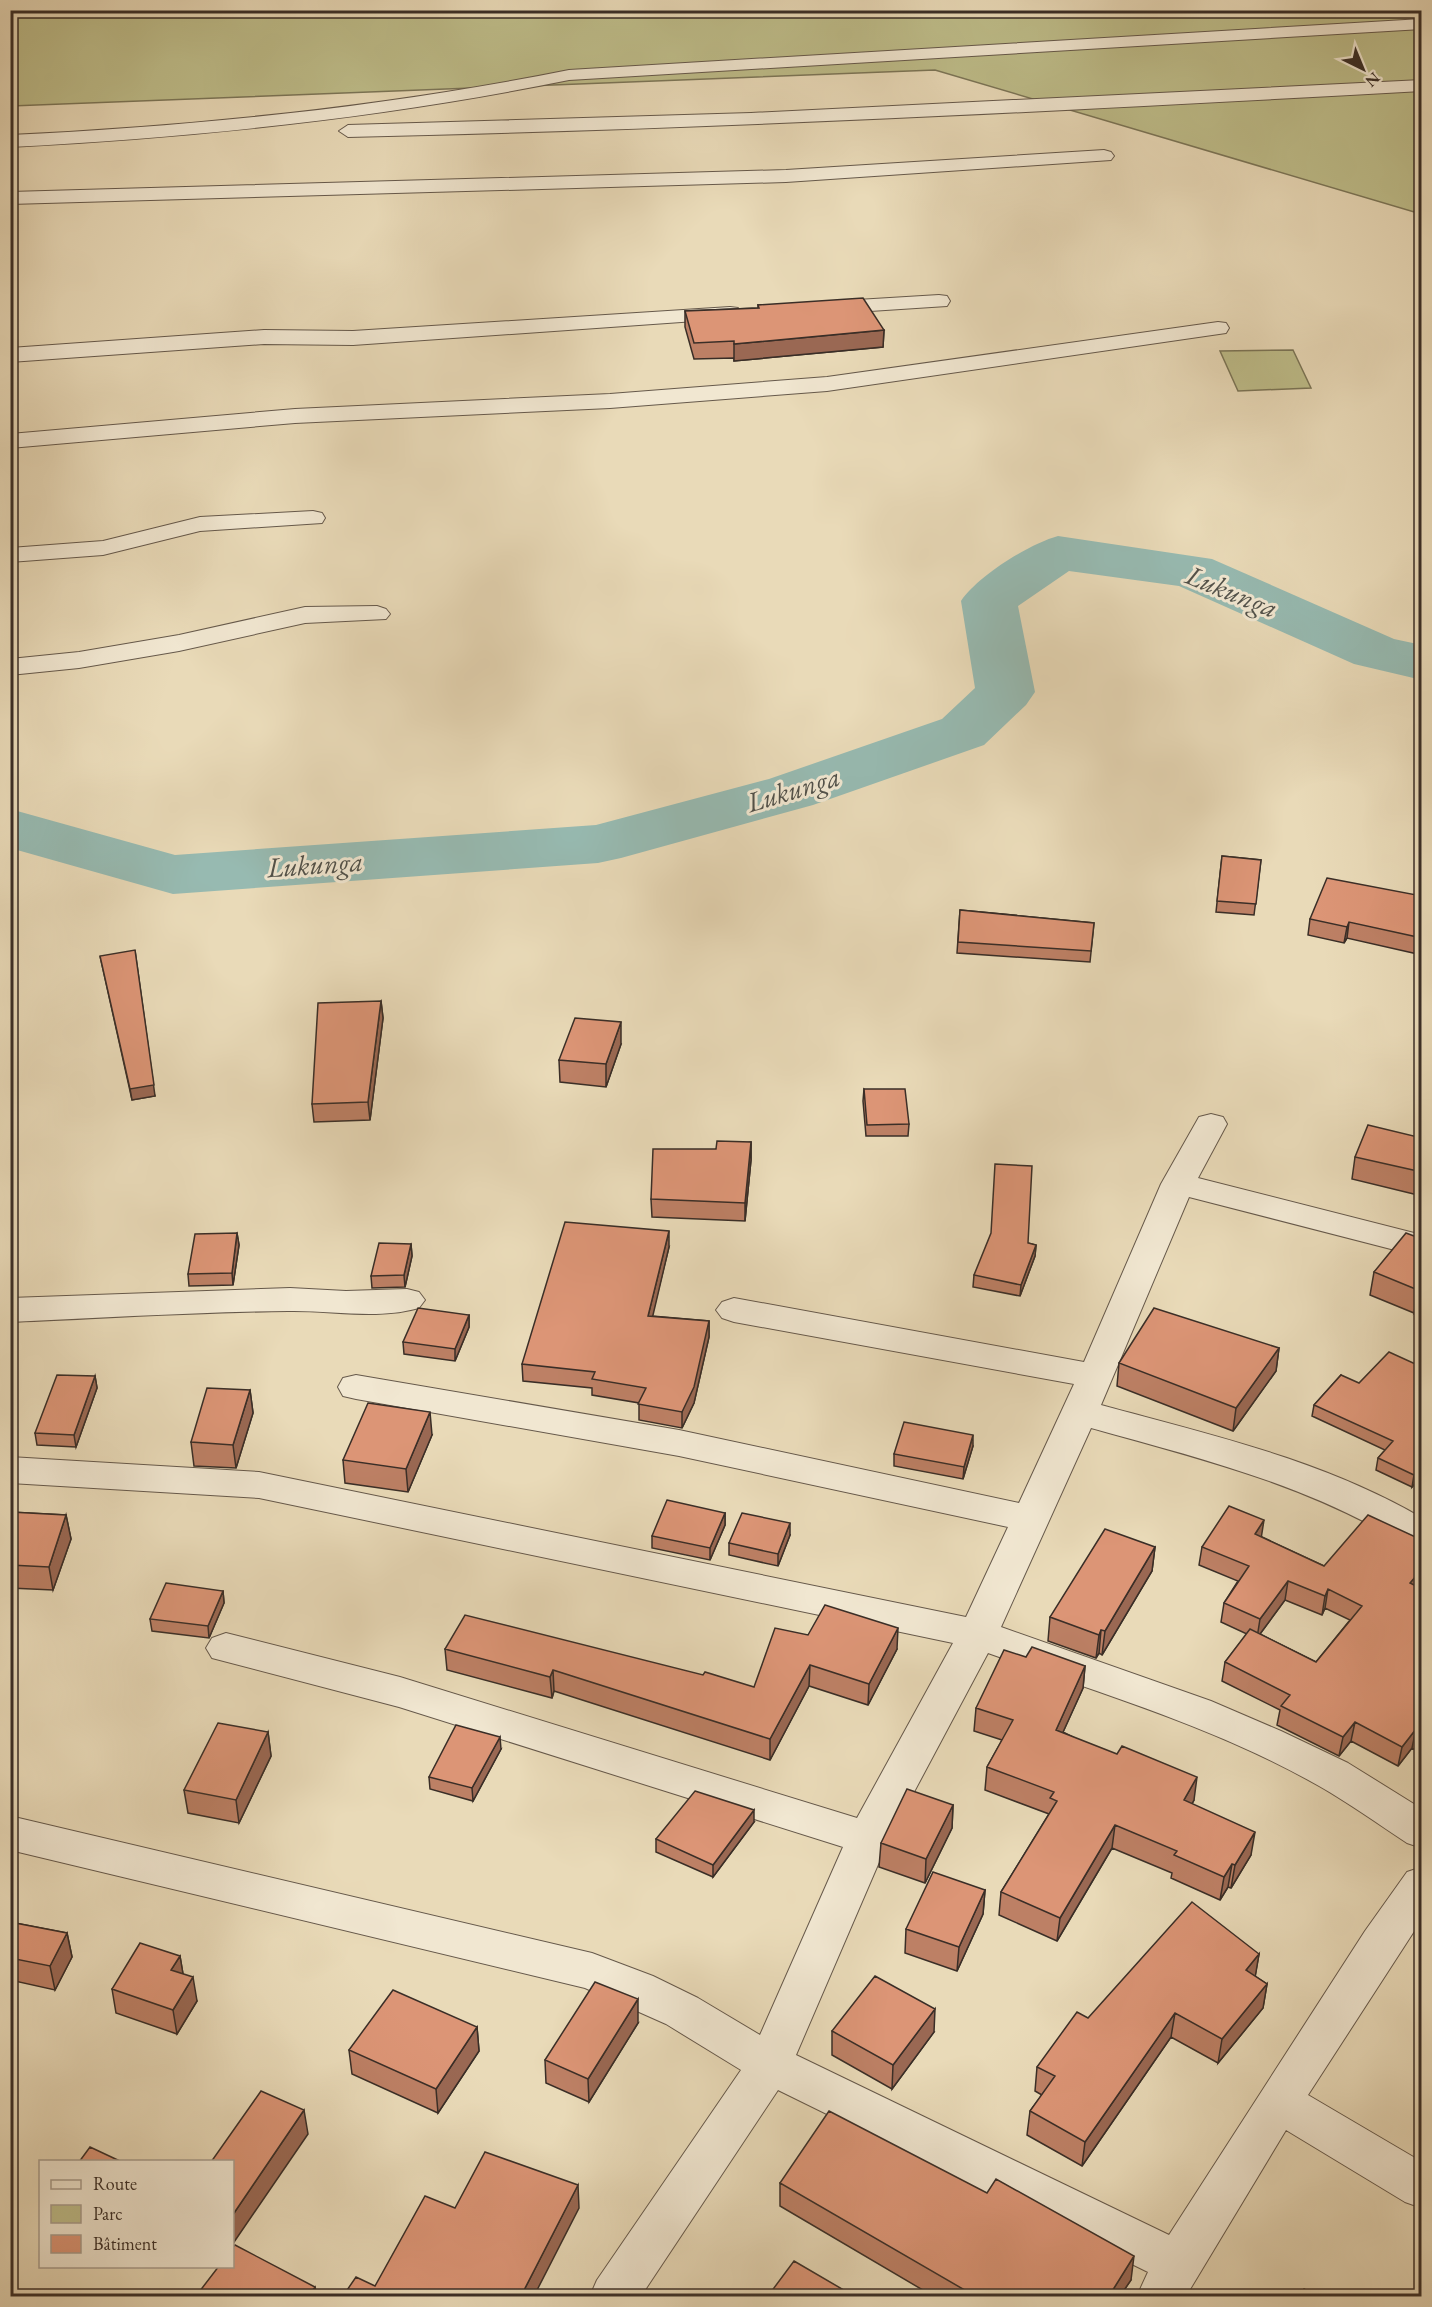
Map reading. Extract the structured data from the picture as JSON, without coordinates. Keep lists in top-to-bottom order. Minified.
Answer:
{"water":["Lukunga"],"legend":["Route","Parc","Bâtiment"],"north":"bottom right"}
